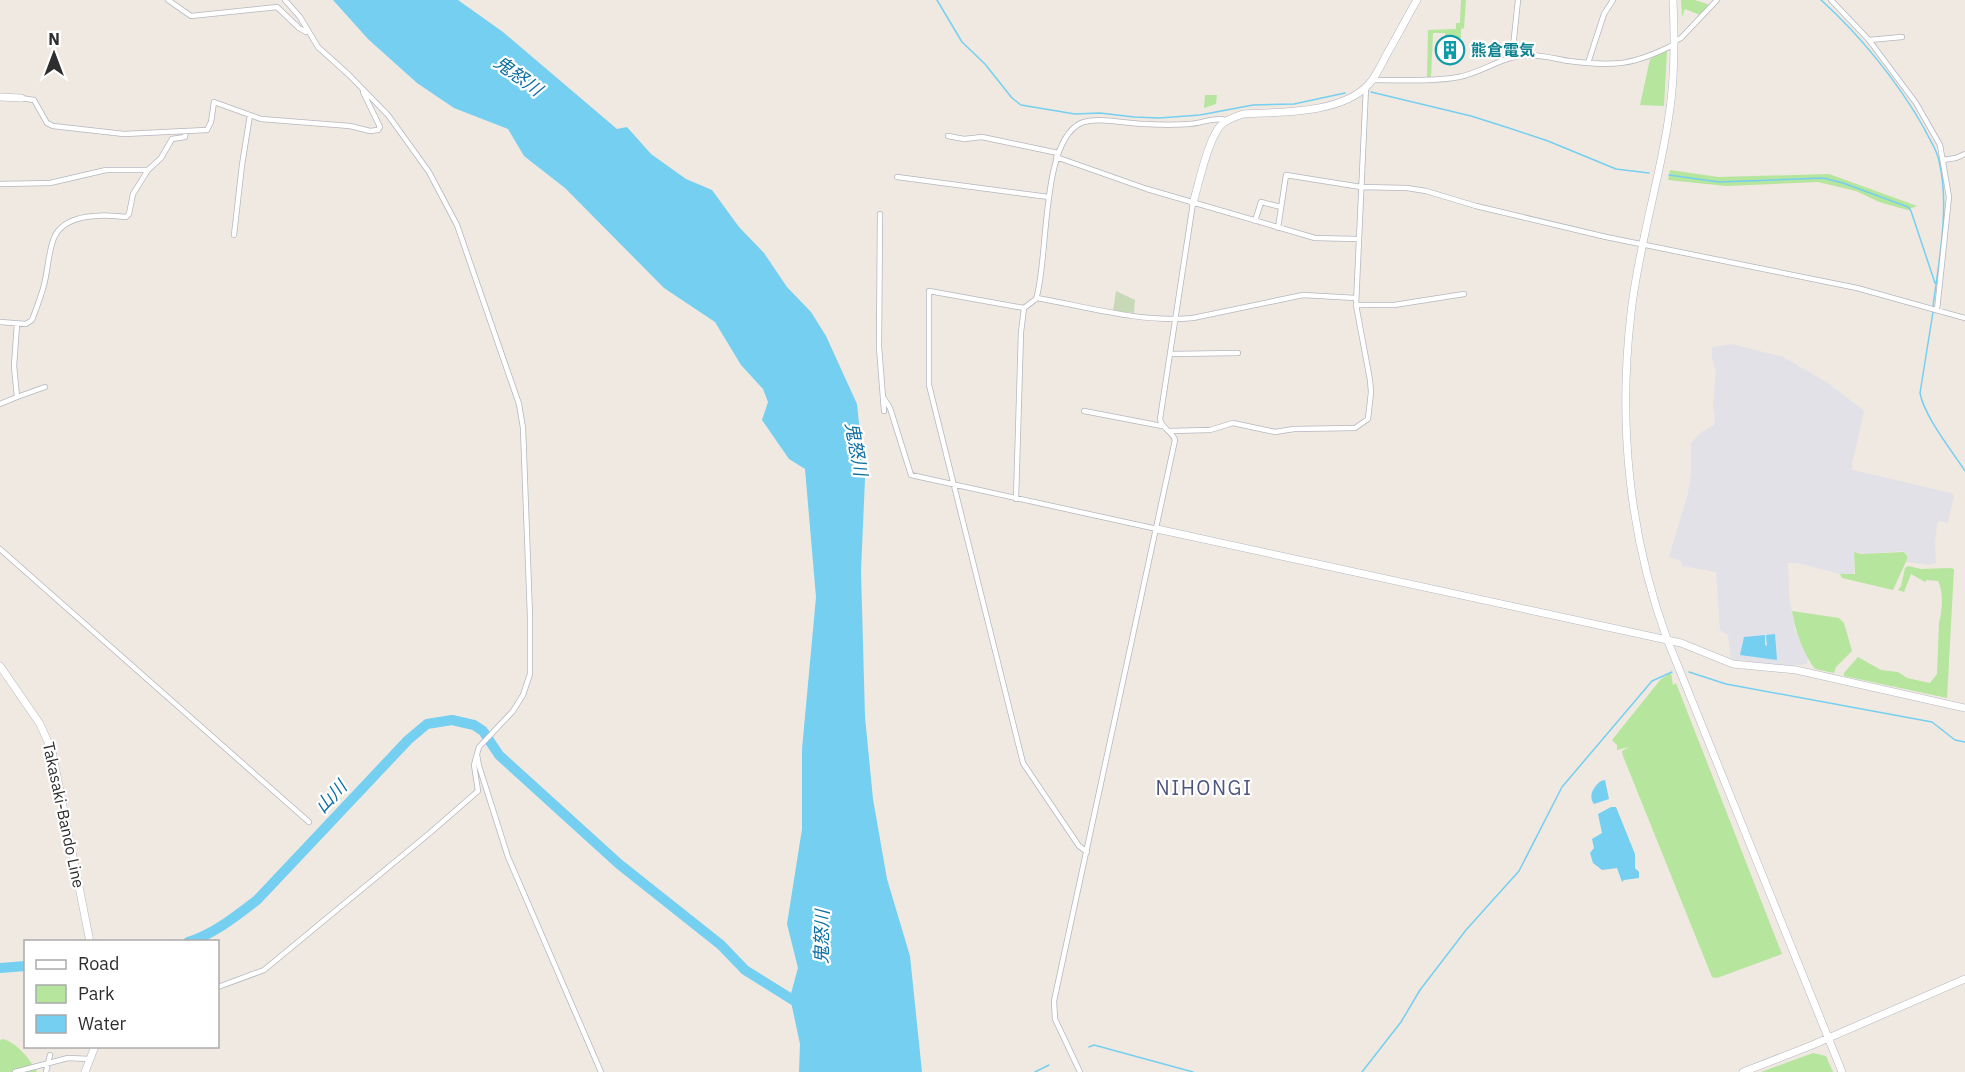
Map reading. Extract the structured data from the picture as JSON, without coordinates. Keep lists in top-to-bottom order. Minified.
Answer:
{"streets":{"street":["Takasaki-Bando Line"]},"districts":["NIHONGI"],"water":["鬼怒川","山川"],"places":{"building":["熊倉電気"]},"legend":["Road","Park","Water"],"north":"top"}
